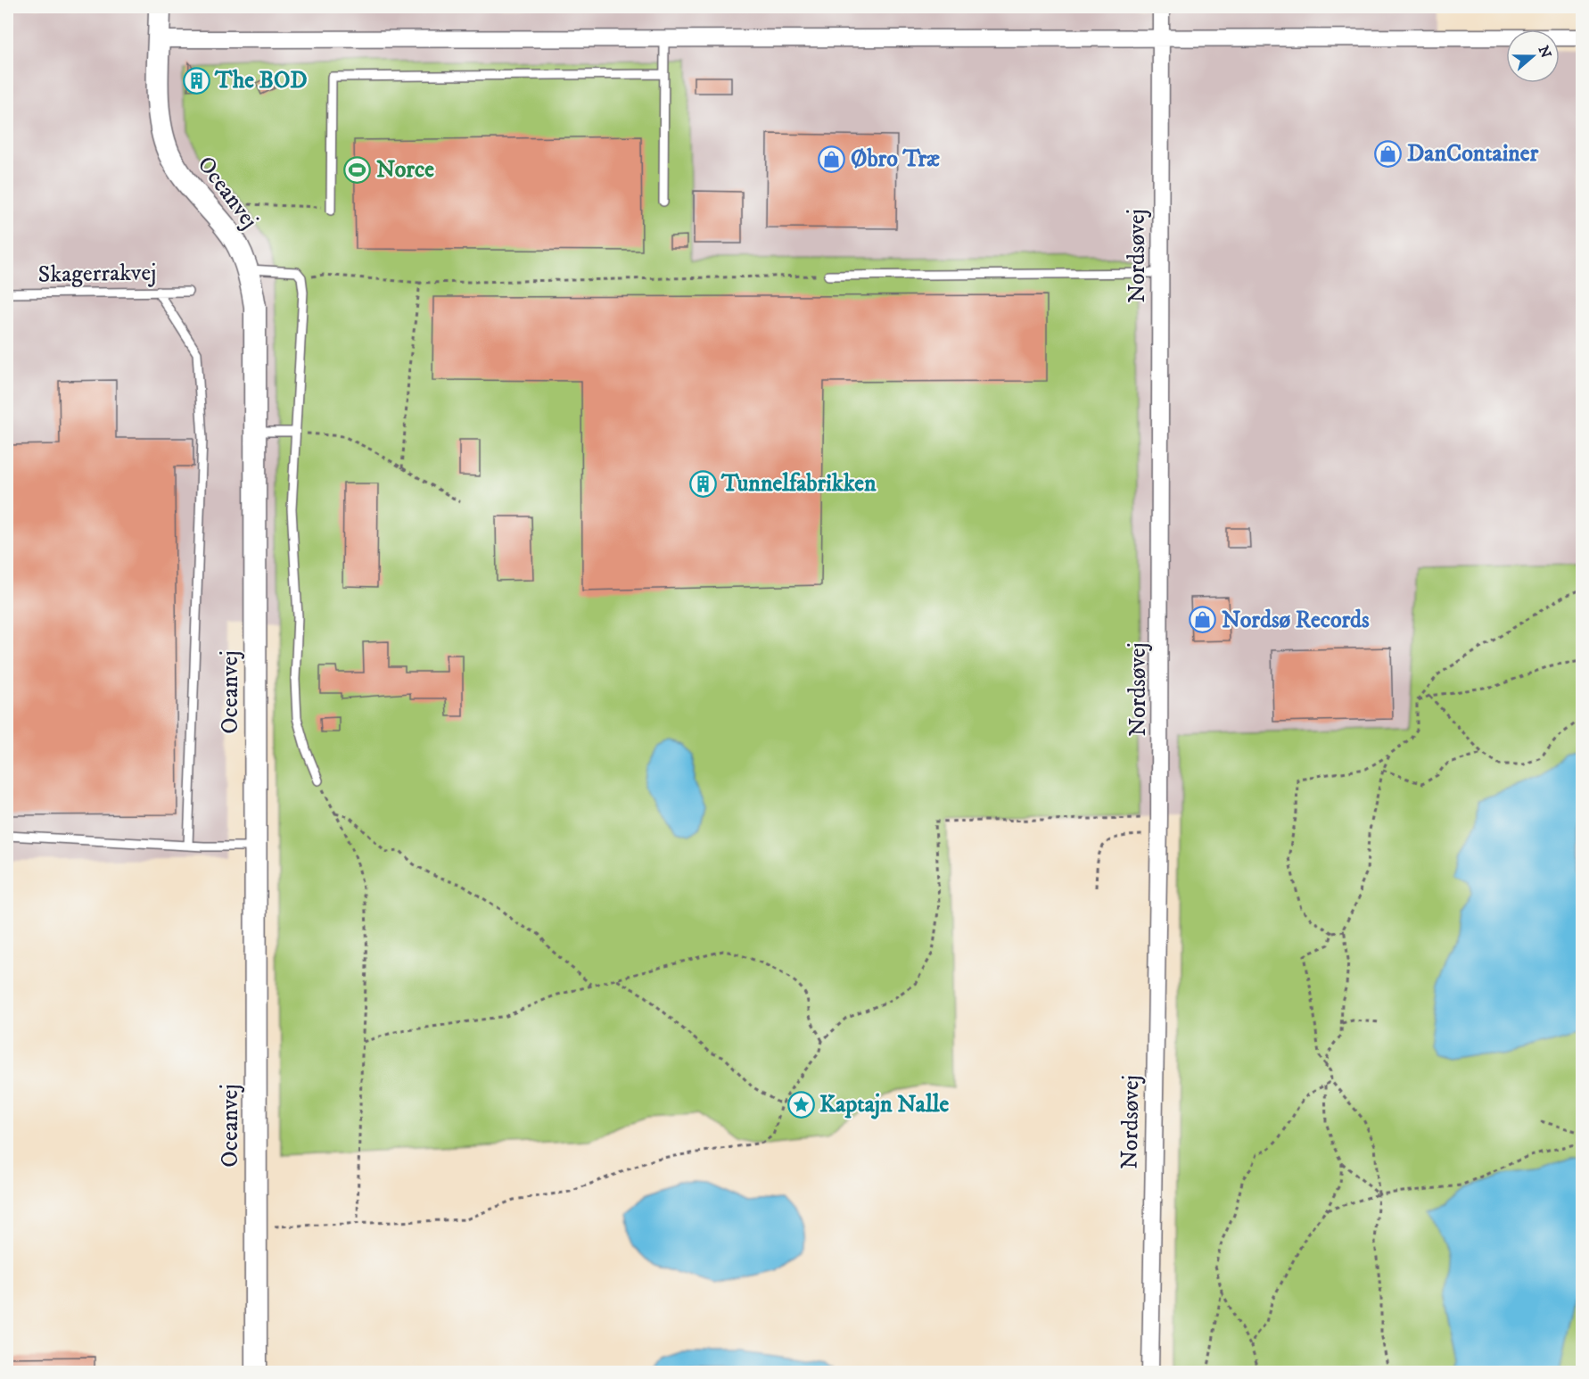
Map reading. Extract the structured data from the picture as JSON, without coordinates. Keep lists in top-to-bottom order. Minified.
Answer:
{"streets":{"street":["Oceanvej","Nordsøvej"],"lane":["Skagerrakvej"]},"places":{"building":["The BOD","Tunnelfabrikken"],"shop":["DanContainer","Øbro Træ","Nordsø Records"],"sports":["Norce"],"place":["Kaptajn Nalle"]},"north":"right"}
